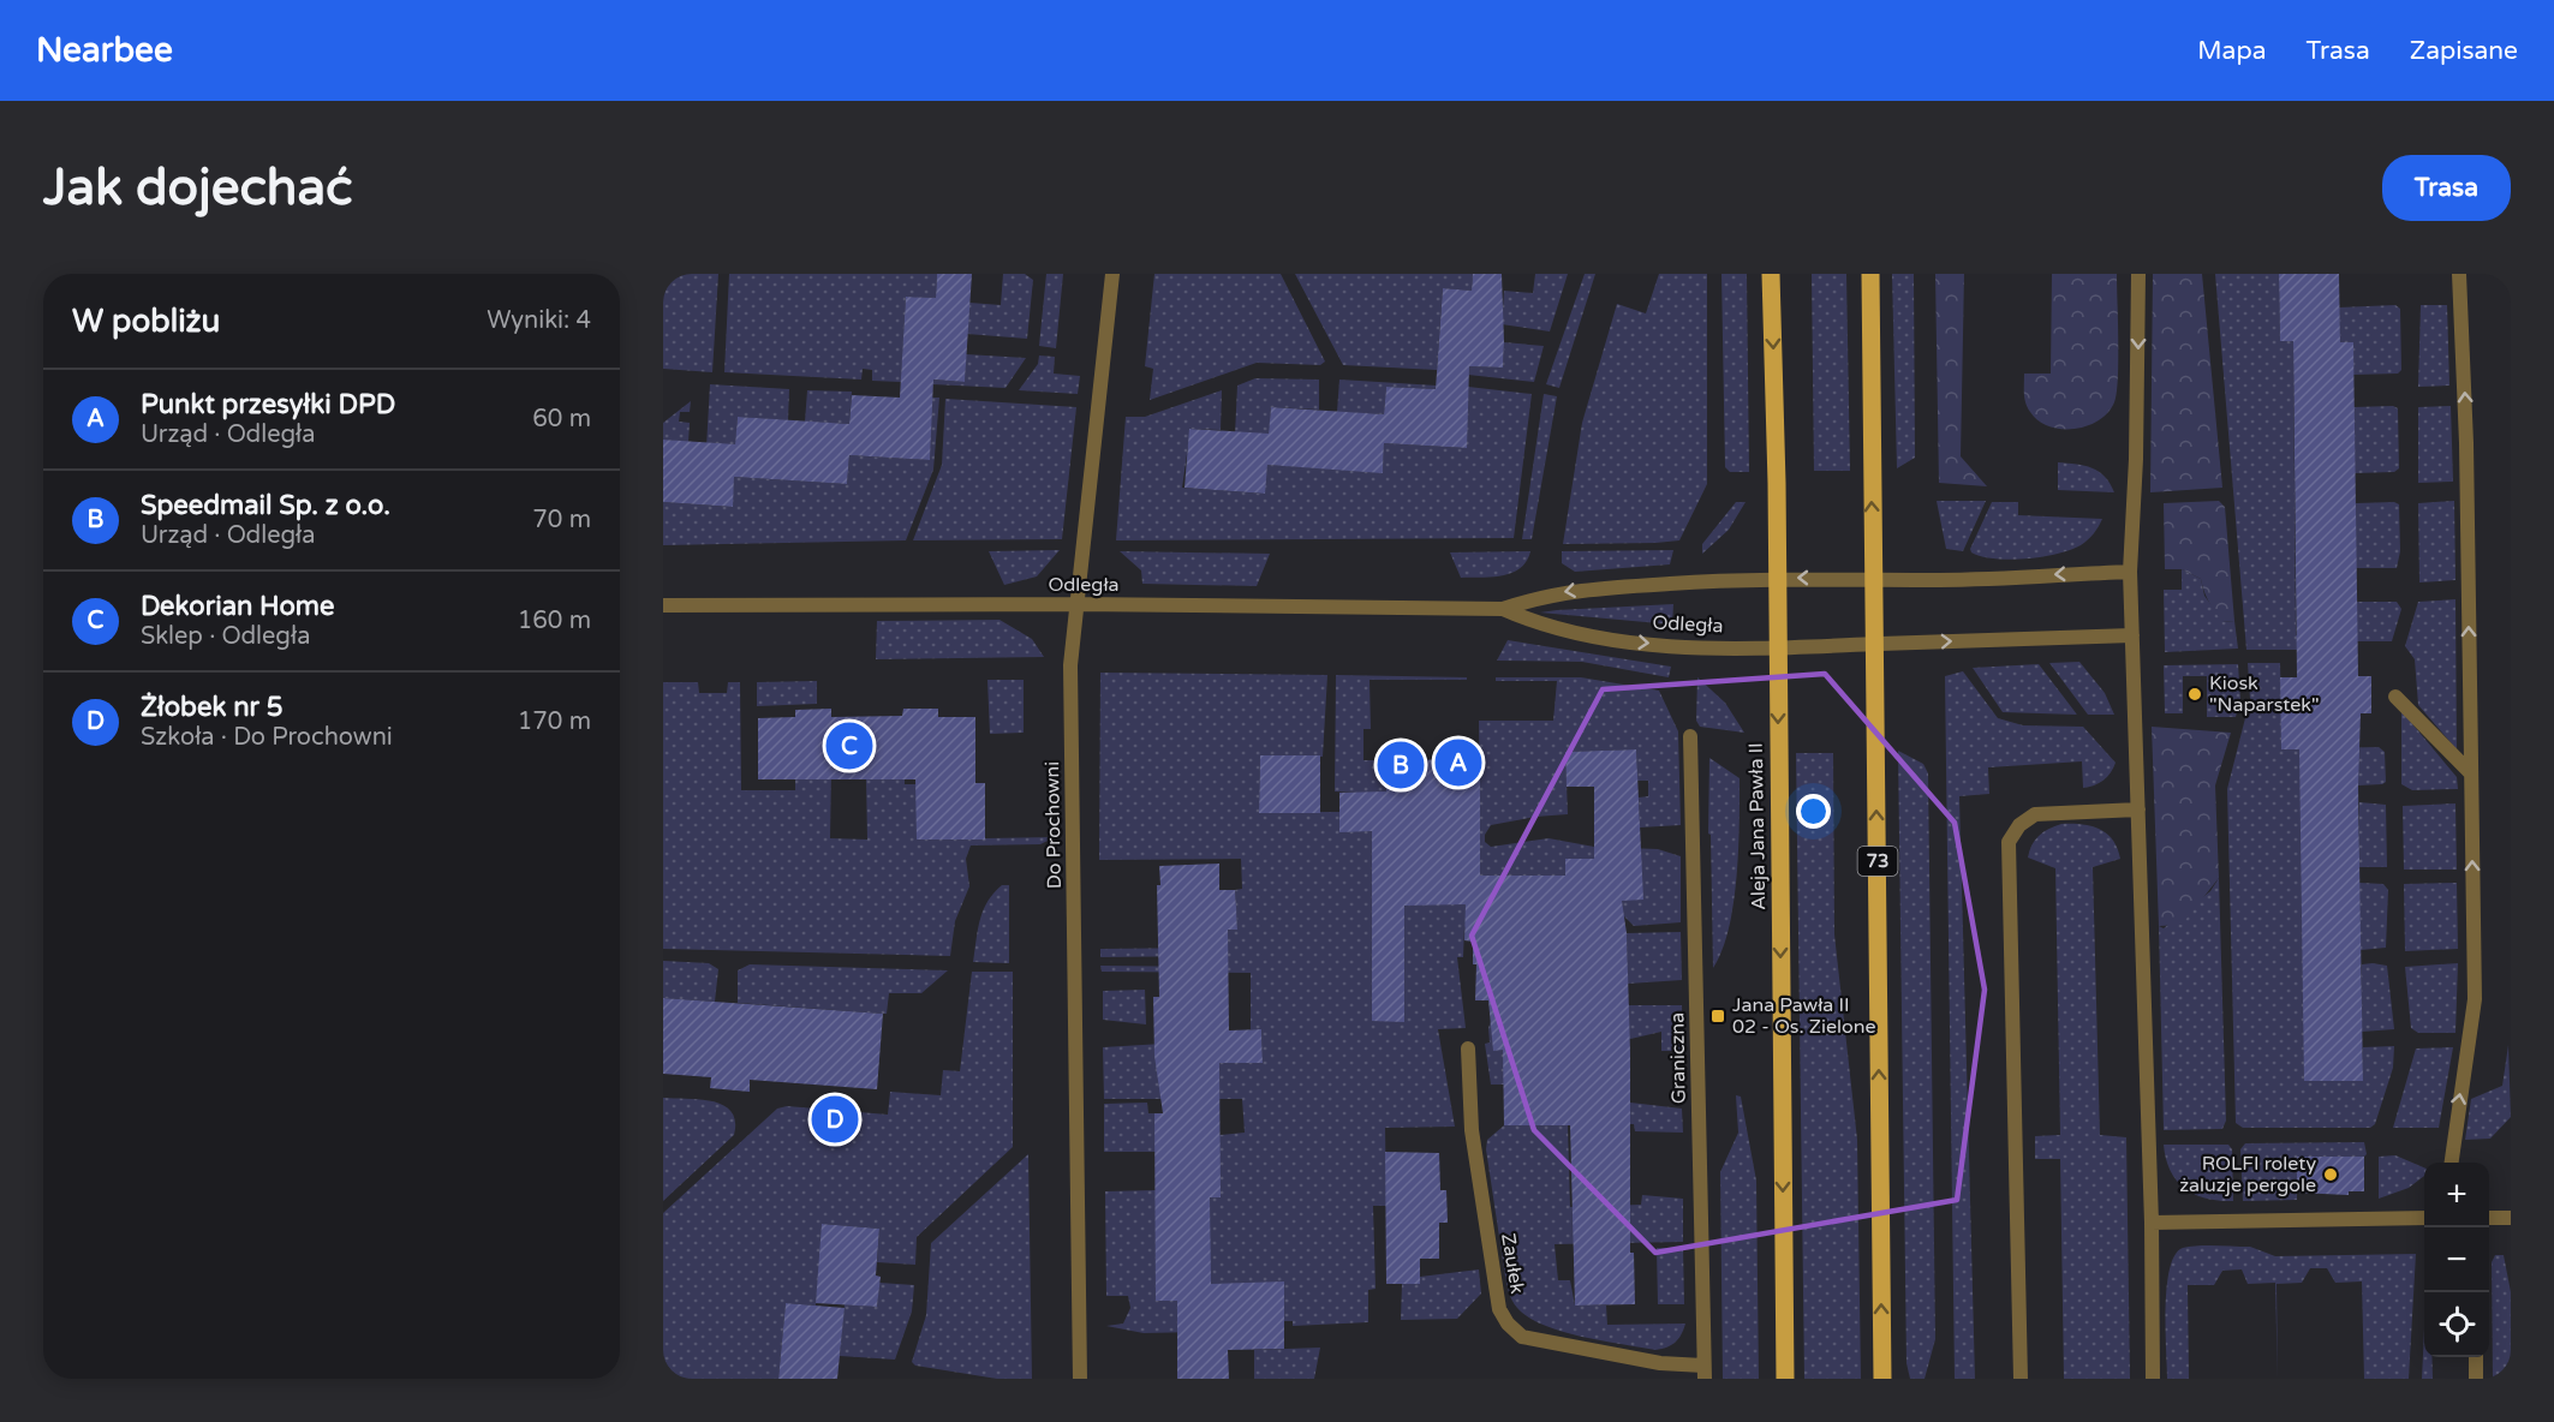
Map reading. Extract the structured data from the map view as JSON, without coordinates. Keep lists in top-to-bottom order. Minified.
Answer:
{"streets":{"main road":["Aleja Jana Pawła II","73"],"street":["Odległa","Do Prochowni","Graniczna","Zaułek"]},"crossings":[["Odległa","Do Prochowni"],["Odległa","Aleja Jana Pawła II"],["Odległa","73"],["Graniczna","Zaułek"]],"places":{"other":["Kiosk \"Naparstek\"","ROLFI rolety żaluzje pergole"],"transit":["Jana Pawła II 02 - Os. Zielone"]},"page":{"header":"Nearbee","nav":["Mapa","Trasa","Zapisane"],"buttons":"Trasa","title":"Jak dojechać","heading":["W pobliżu","Wyniki: 4"],"list":[{"mark":"A","name":"Punkt przesyłki DPD","note":"Urząd · Odległa","value":"60 m"},{"mark":"B","name":"Speedmail Sp. z o.o.","note":"Urząd · Odległa","value":"70 m"},{"mark":"C","name":"Dekorian Home","note":"Sklep · Odległa","value":"160 m"},{"mark":"D","name":"Żłobek nr 5","note":"Szkoła · Do Prochowni","value":"170 m"}],"pins":["C","A","B","D"],"map_buttons":["+","−"]}}
